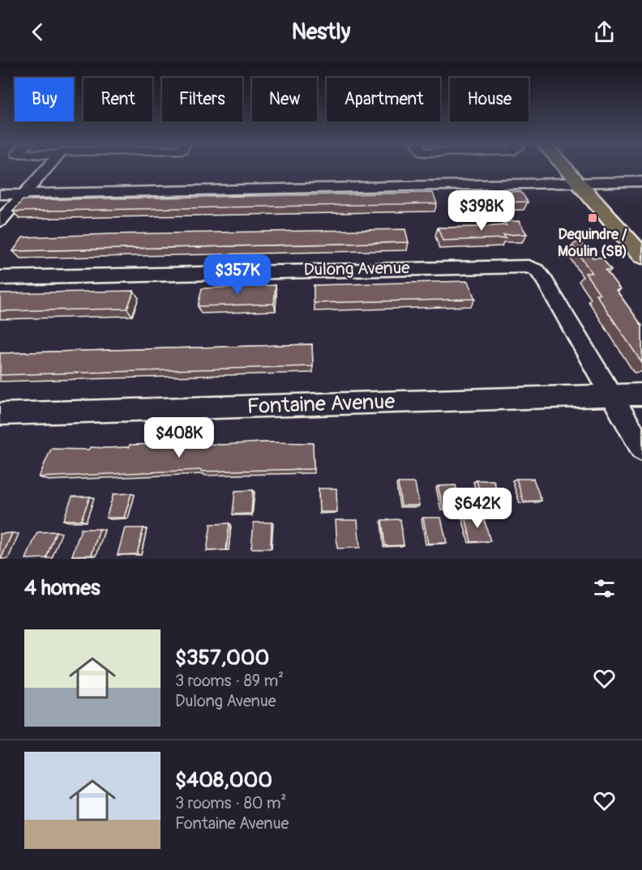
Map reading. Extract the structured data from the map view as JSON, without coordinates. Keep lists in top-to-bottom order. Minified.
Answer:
{"streets":{"street":["Dulong Avenue","Fontaine Avenue"]},"crossings":[["Dulong Avenue","Fontaine Avenue"]],"places":{"transit":["Dequindre / Moulin (SB)"]},"page":{"header":"Nestly","chip":["Buy","Rent","Filters","New","Apartment","House"],"price":["$398K","$357K","$408K","$642K"],"heading":"4 homes","list":[{"name":"$357,000","note":"3 rooms · 89 m² · Dulong Avenue"},{"name":"$408,000","note":"3 rooms · 80 m² · Fontaine Avenue"}]}}
